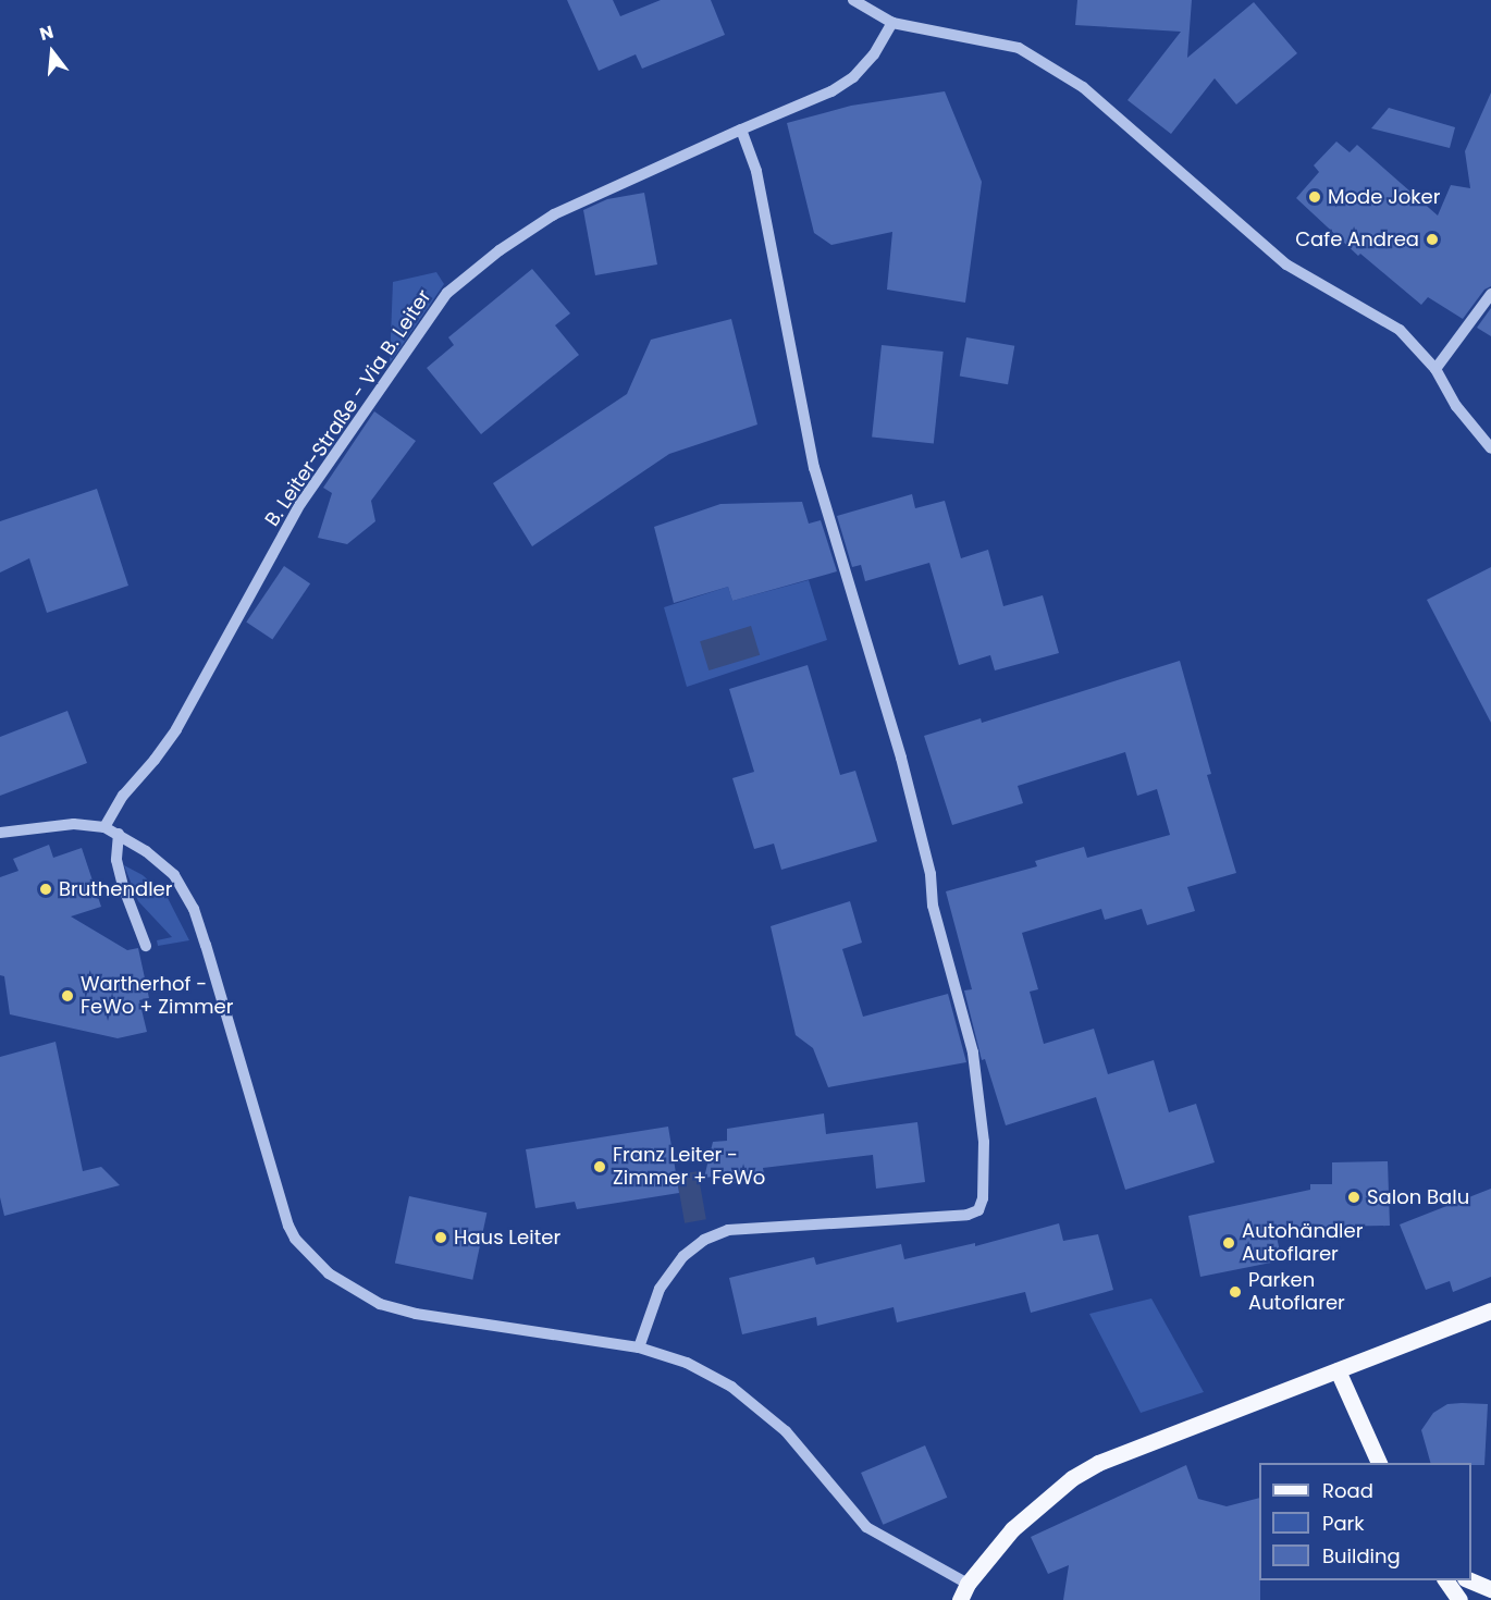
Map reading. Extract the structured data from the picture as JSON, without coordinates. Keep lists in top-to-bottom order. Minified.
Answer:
{"streets":{"street":["B. Leiter-Straße - Via B. Leiter"]},"places":["Mode Joker","Cafe Andrea","Bruthendler","Wartherhof - FeWo + Zimmer","Franz Leiter - Zimmer + FeWo","Salon Balu","Haus Leiter","Autohändler Autoflarer","Parken Autoflarer"],"legend":["Road","Park","Building"],"north":"top"}
